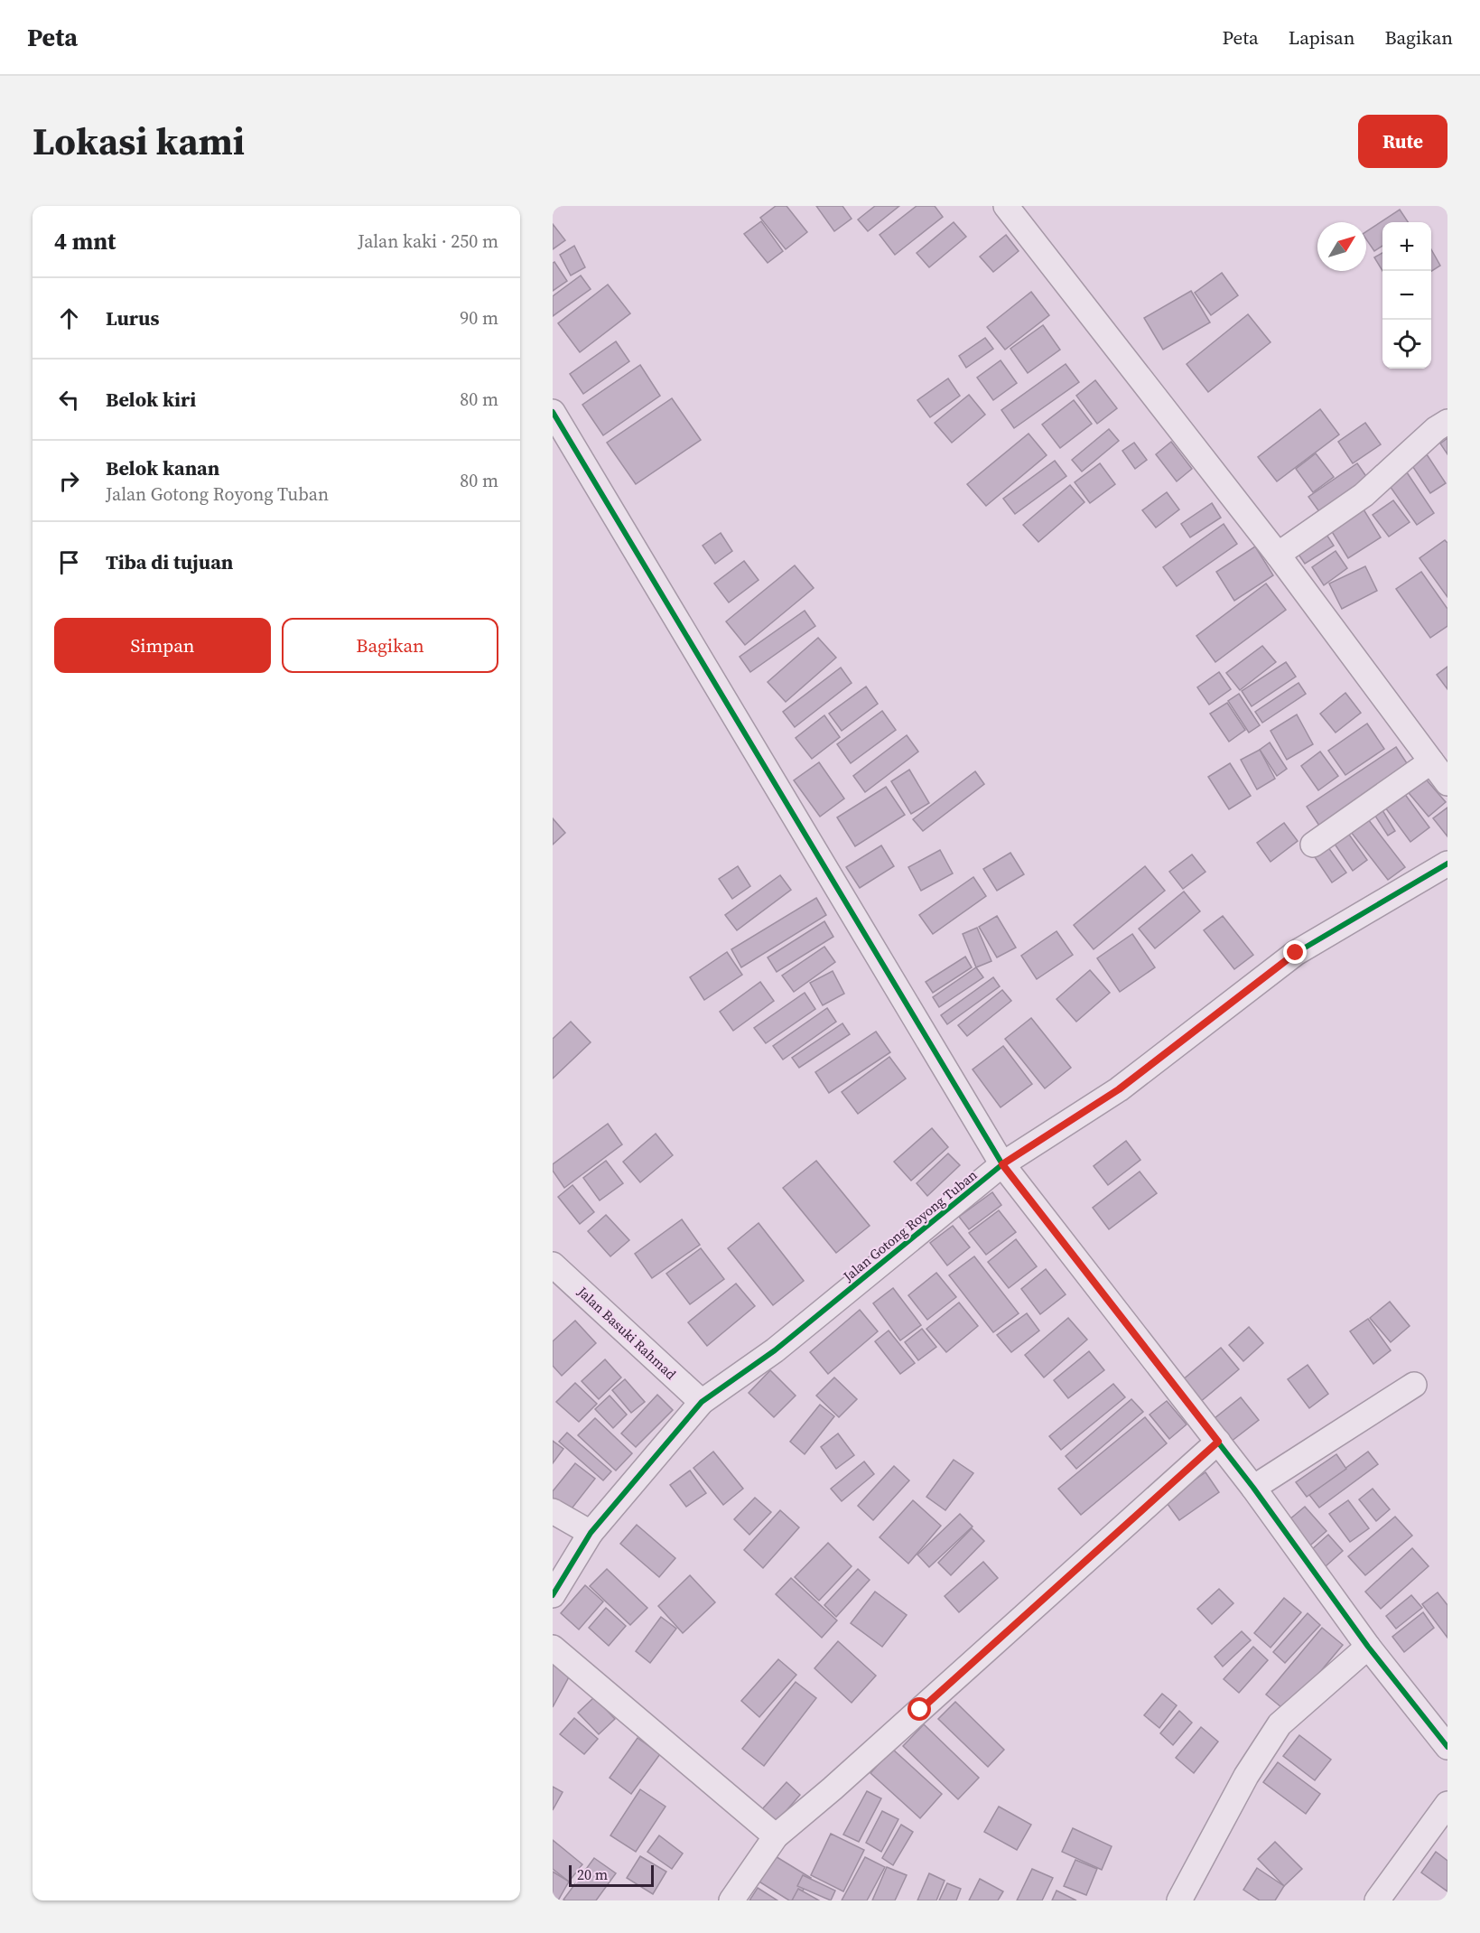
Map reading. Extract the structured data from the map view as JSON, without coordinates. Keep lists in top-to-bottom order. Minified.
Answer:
{"streets":{"street":["Jalan Gotong Royong Tuban","Jalan Basuki Rahmad"]},"crossings":[["Jalan Gotong Royong Tuban","Jalan Basuki Rahmad"]],"scale_bar":"20 m","north":"top right","page":{"header":"Peta","nav":["Peta","Lapisan","Bagikan"],"title":"Lokasi kami","buttons":["Rute",["Simpan","Bagikan"]],"heading":["4 mnt","Jalan kaki · 250 m"],"map_buttons":["+","−"],"list":[["Lurus","90 m"],["Belok kiri","80 m"],["Belok kanan","Jalan Gotong Royong Tuban","80 m"],"Tiba di tujuan"],"scale":"20 m"}}
